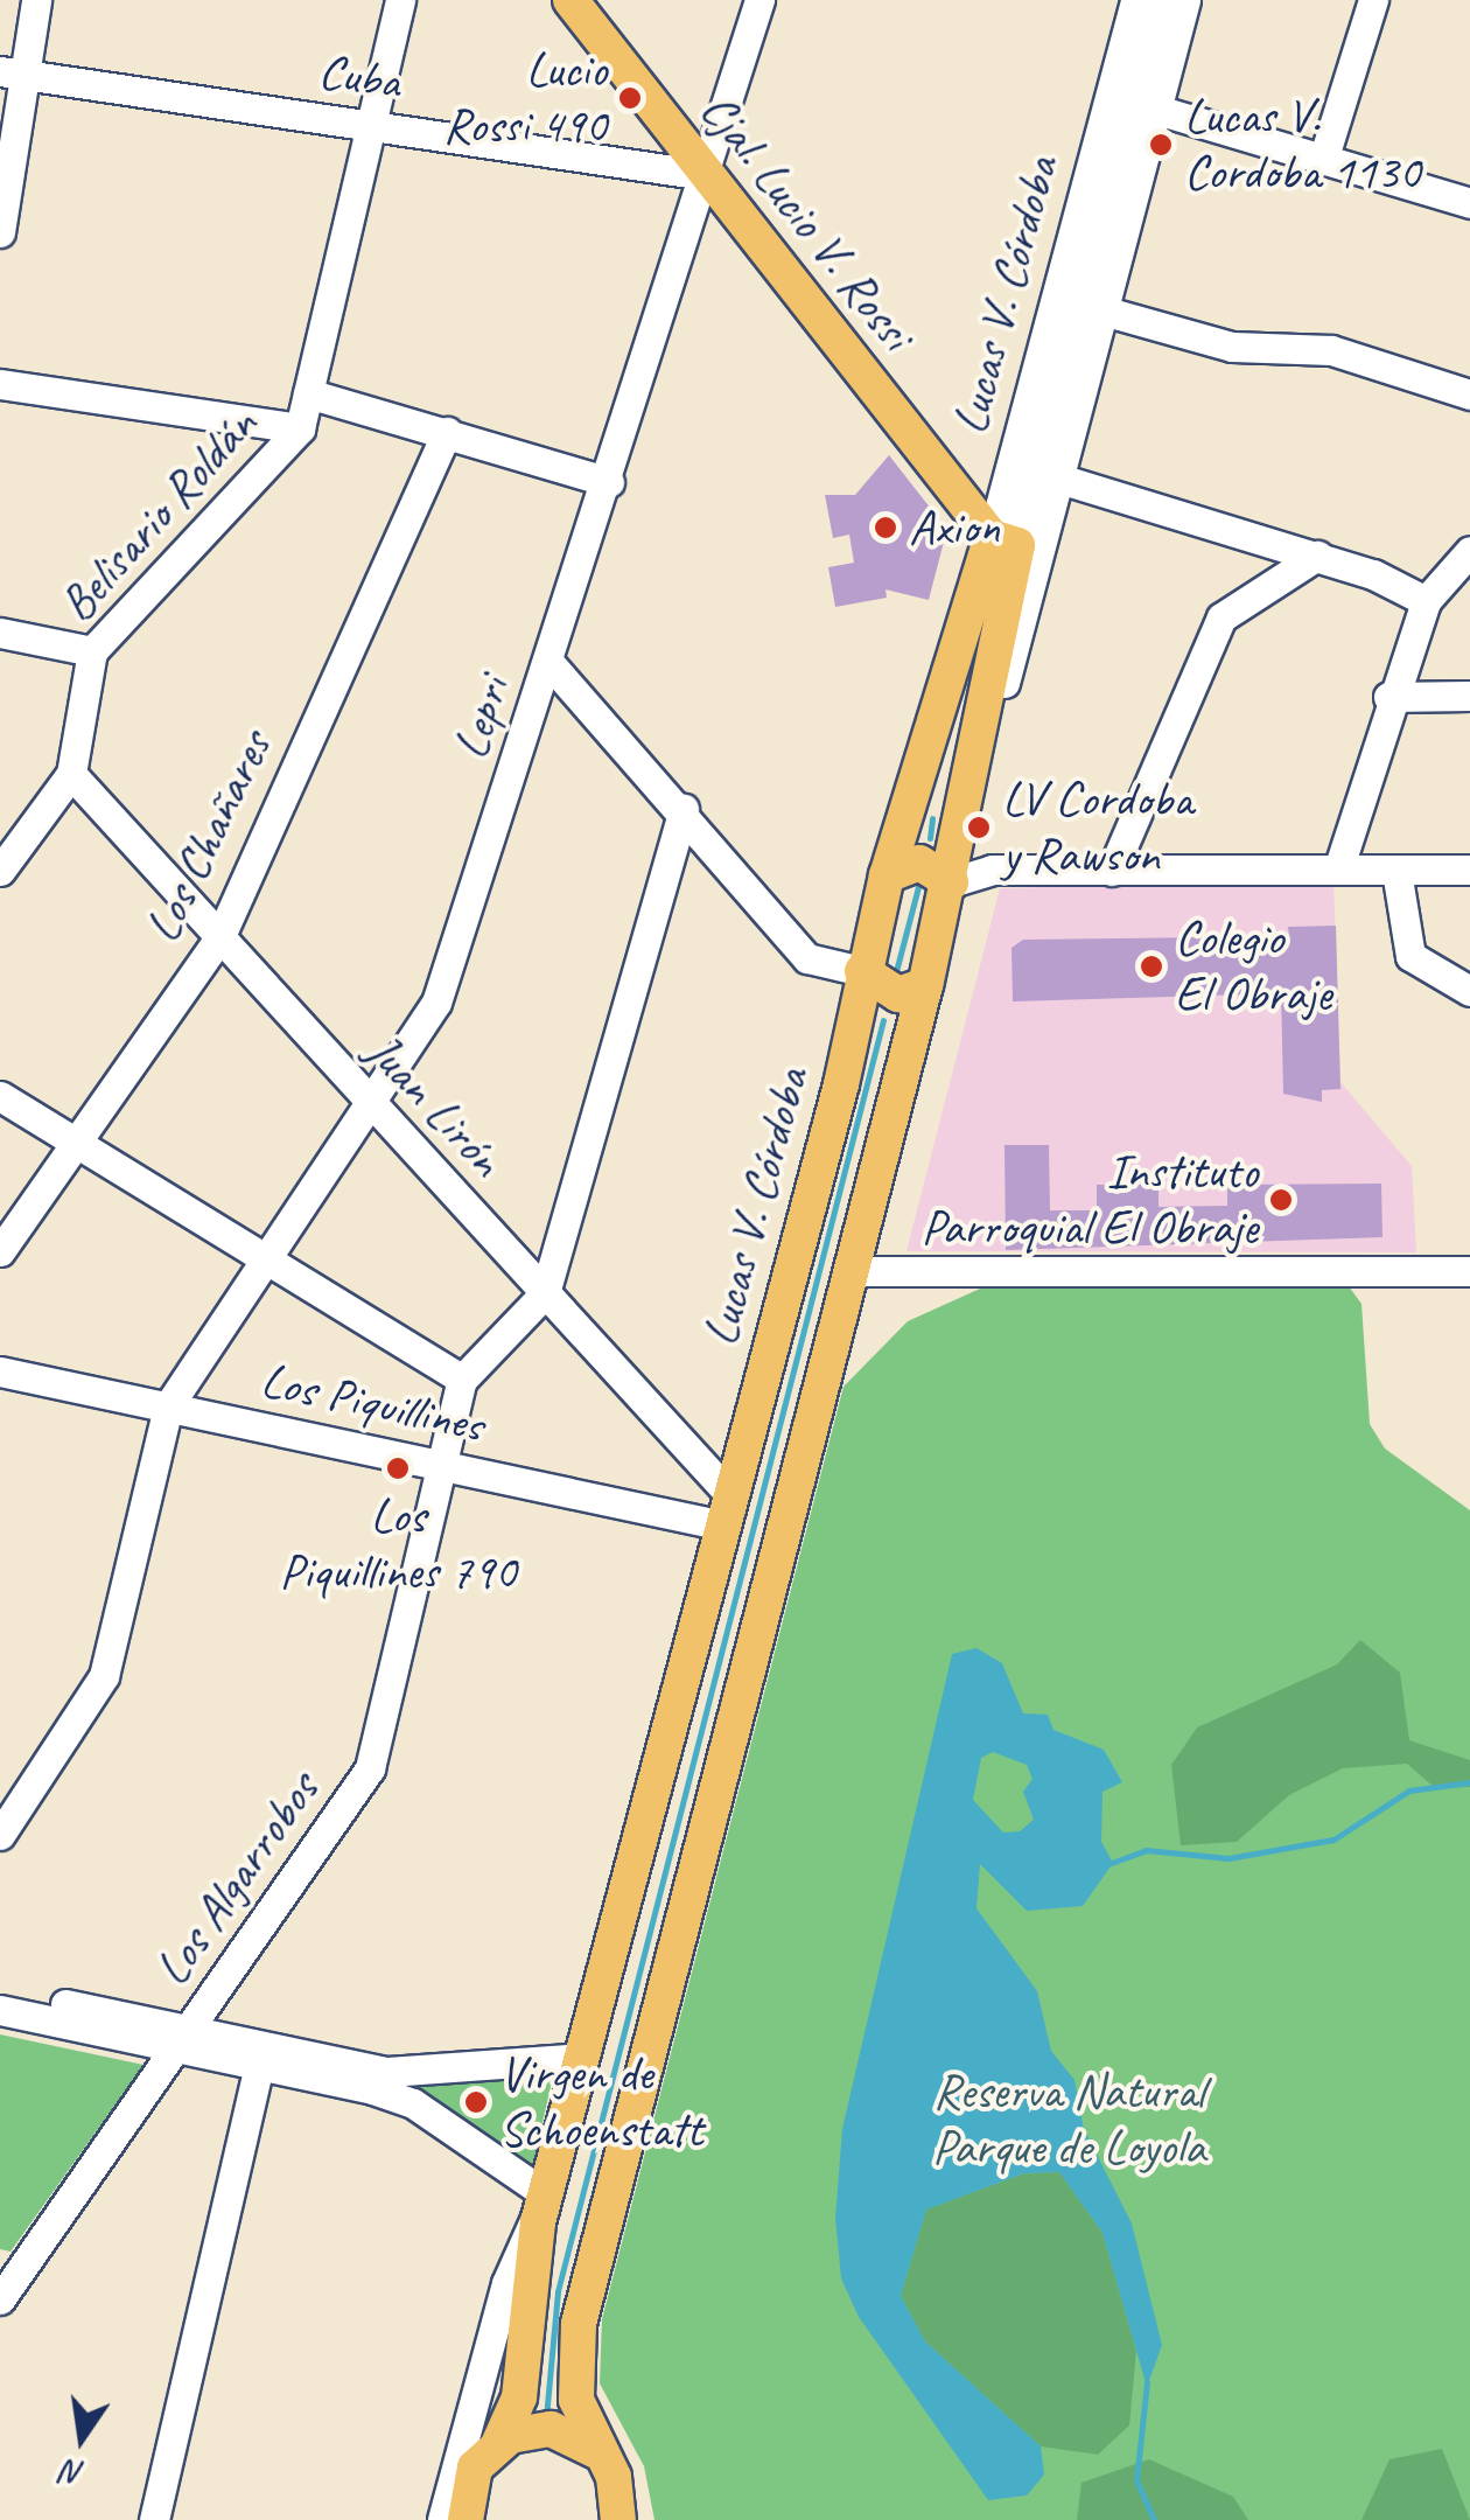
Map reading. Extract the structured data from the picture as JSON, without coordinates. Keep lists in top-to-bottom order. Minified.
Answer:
{"streets":{"main road":["Cjal. Lucio V. Rossi","Lucas V. Córdoba"],"street":["Cuba","Belisario Roldán","Lepri","Los Chañares","Juan Lirón","Los Piquillines","Los Algarrobos"]},"crossings":[["Cuba","Cjal. Lucio V. Rossi"],["Cuba","Belisario Roldán"],["Cuba","Lepri"],["Cjal. Lucio V. Rossi","Lucas V. Córdoba"],["Cjal. Lucio V. Rossi","Lepri"],["Lucas V. Córdoba","Juan Lirón"],["Lucas V. Córdoba","Los Piquillines"],["Belisario Roldán","Juan Lirón"],["Lepri","Juan Lirón"],["Lepri","Los Piquillines"],["Los Chañares","Juan Lirón"],["Juan Lirón","Los Piquillines"],["Los Piquillines","Los Algarrobos"]],"parks":["Reserva Natural Parque de Loyola"],"places":["Lucio Rossi 490","Lucas V. Cordoba 1130","Axion","LV Cordoba y Rawson","Colegio El Obraje","Instituto Parroquial El Obraje","Los Piquillines 790","Virgen de Schoenstatt"],"north":"bottom"}
